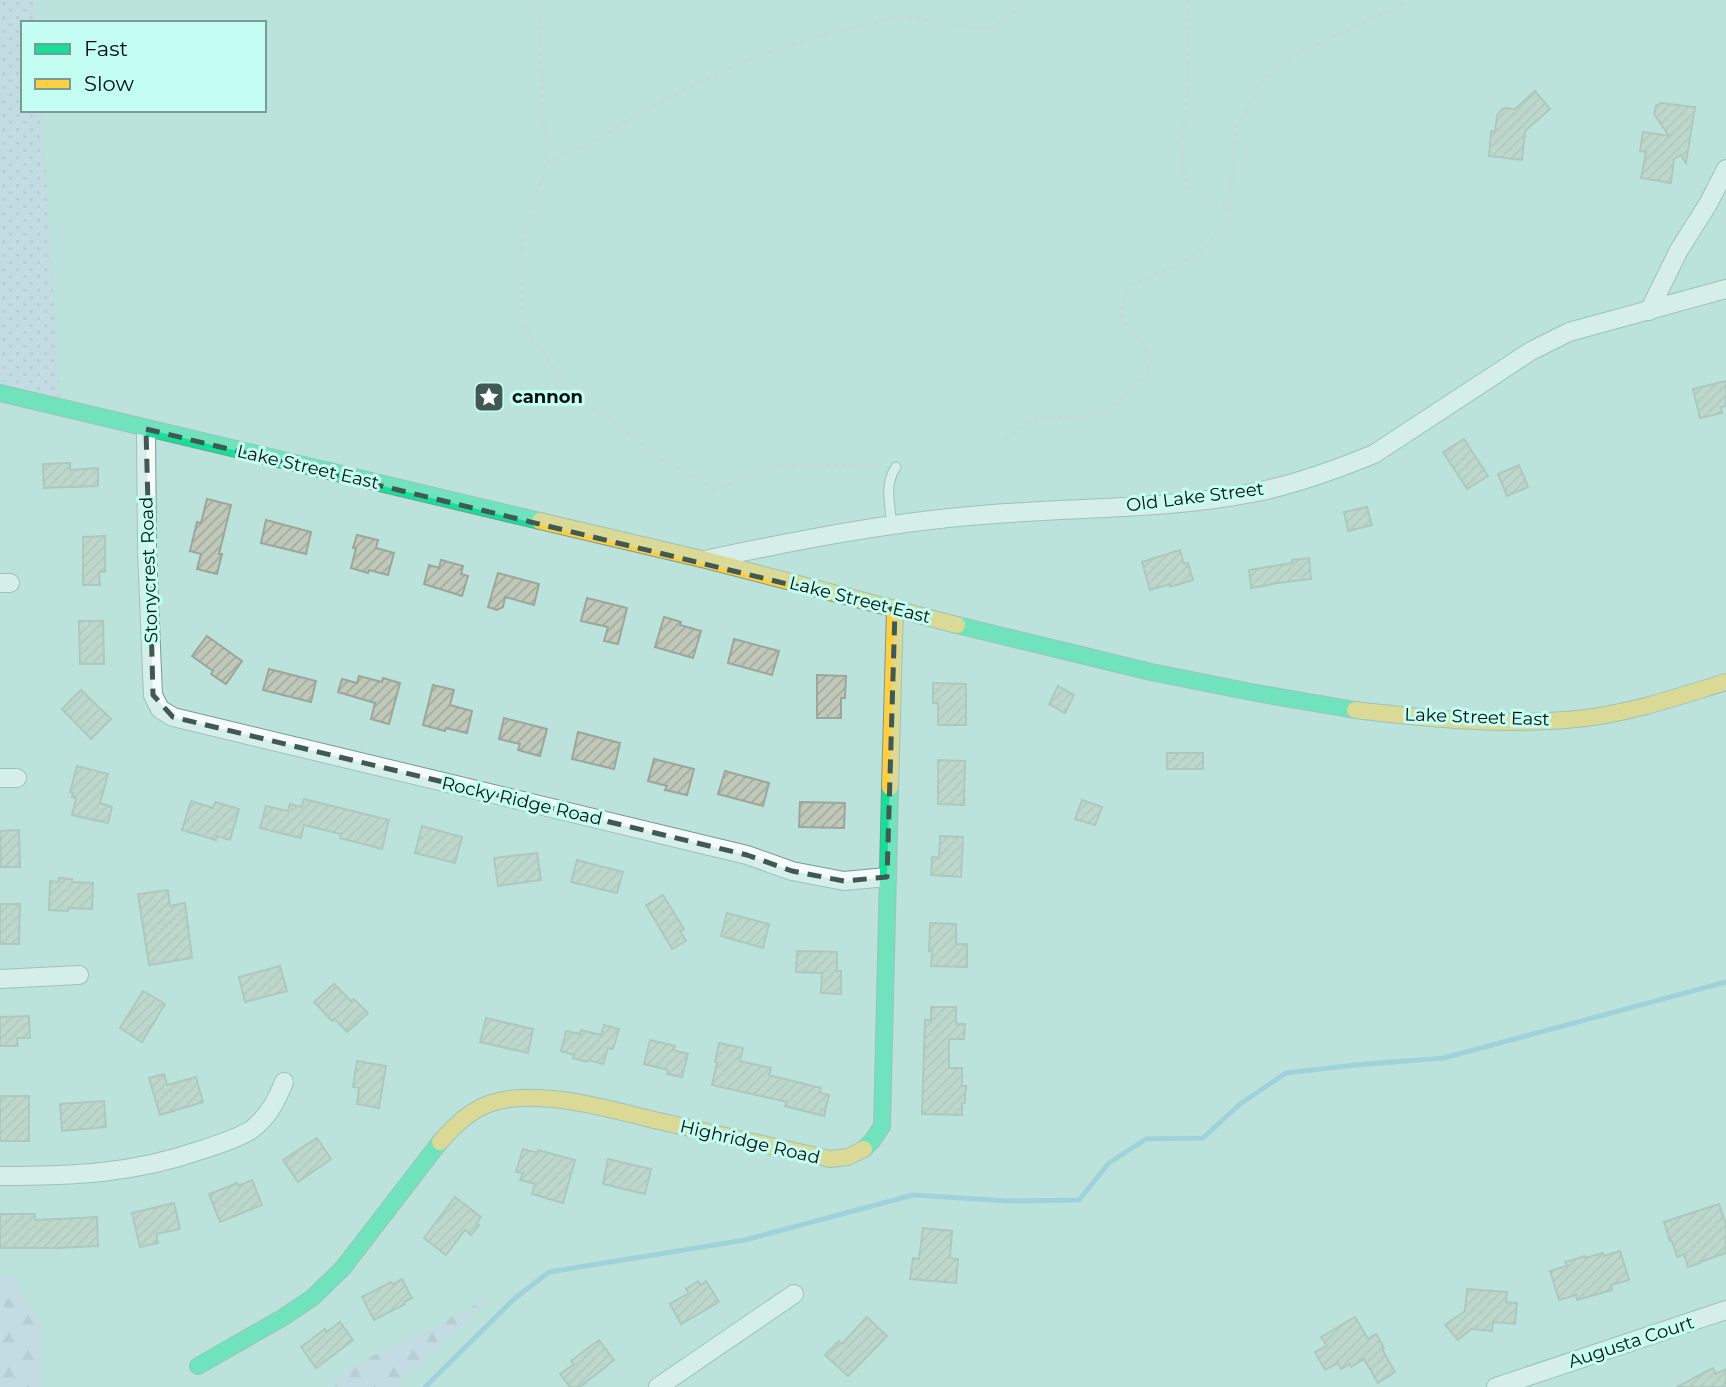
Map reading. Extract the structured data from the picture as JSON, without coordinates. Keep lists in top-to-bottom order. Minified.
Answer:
{"streets":{"main road":["Lake Street East","Highridge Road"],"street":["Old Lake Street","Stonycrest Road","Rocky Ridge Road","Augusta Court"]},"crossings":[["Lake Street East","Old Lake Street"],["Lake Street East","Stonycrest Road"],["Lake Street East","Highridge Road"],["Stonycrest Road","Rocky Ridge Road"],["Rocky Ridge Road","Highridge Road"]],"places":{"place":["cannon"]},"legend":["Fast","Slow"]}
